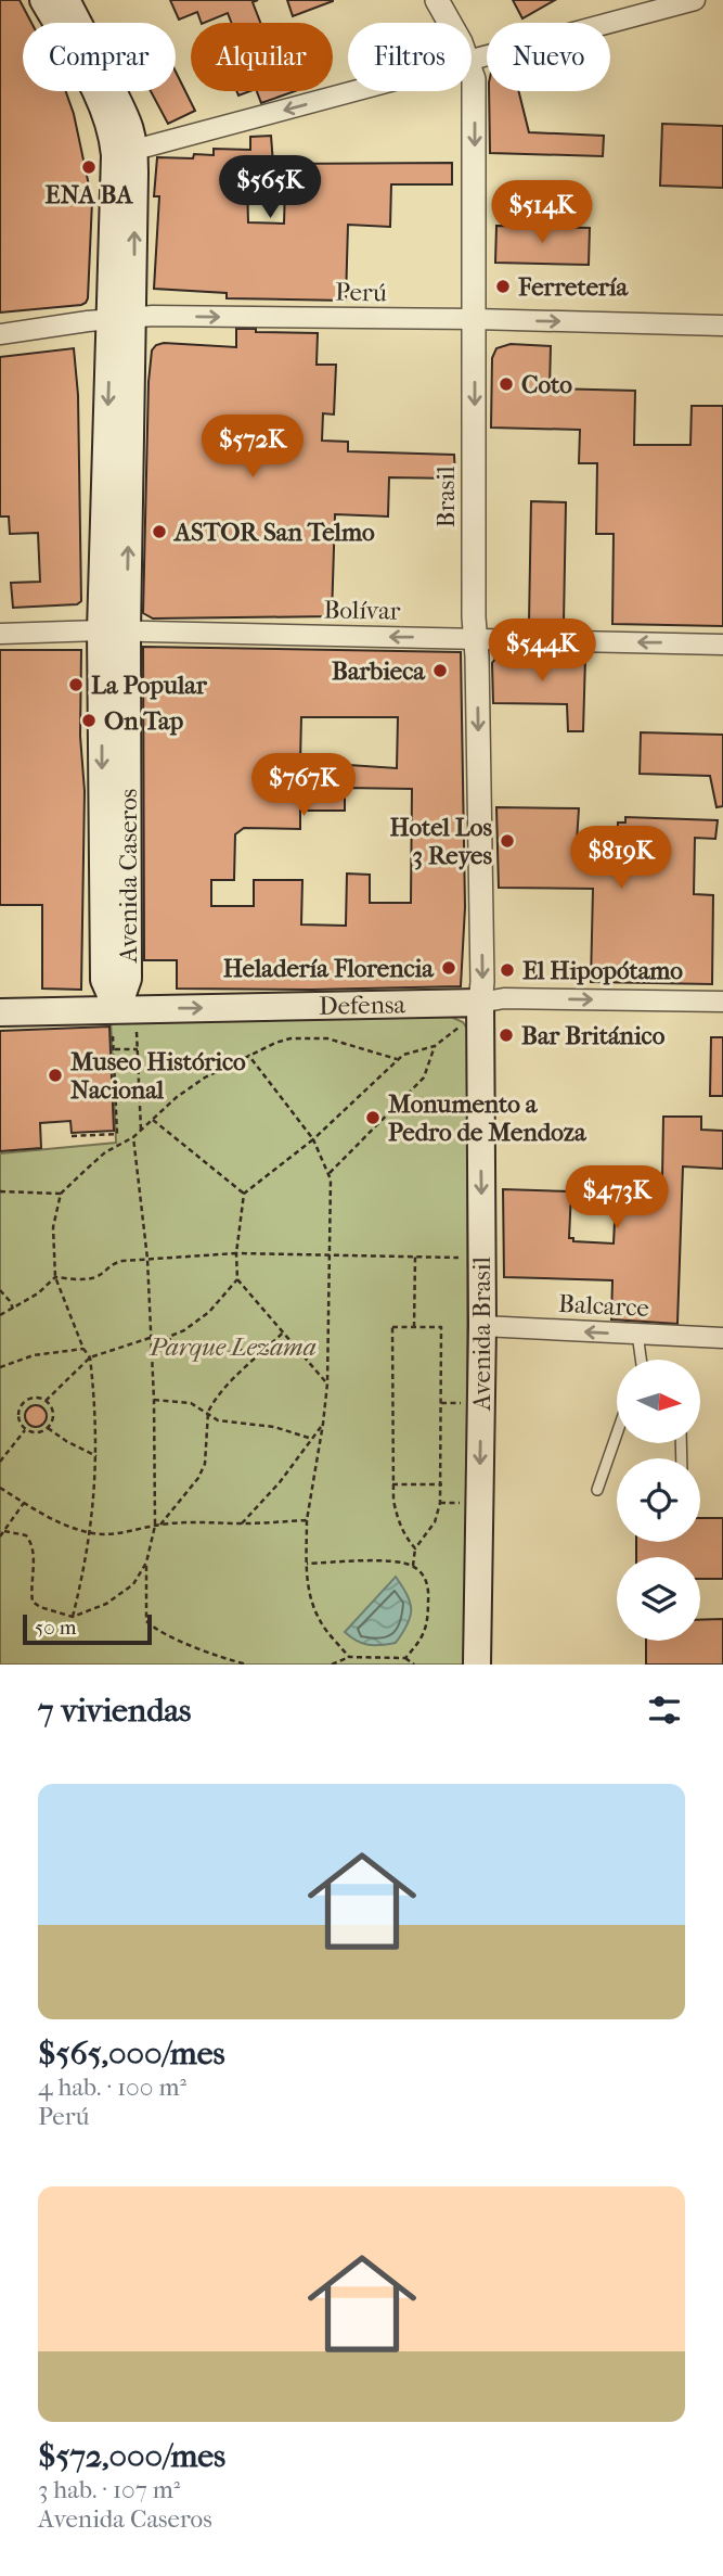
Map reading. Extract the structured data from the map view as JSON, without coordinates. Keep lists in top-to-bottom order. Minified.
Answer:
{"streets":{"main road":["Avenida Caseros","Defensa","Avenida Brasil"],"street":["Perú","Brasil","Bolívar","Balcarce"]},"crossings":[["Perú","Brasil"],["Perú","Avenida Caseros"],["Brasil","Bolívar"],["Brasil","Defensa"],["Brasil","Avenida Brasil"],["Bolívar","Avenida Caseros"],["Avenida Caseros","Defensa"],["Defensa","Avenida Brasil"],["Balcarce","Avenida Brasil"]],"one_way":["Perú","Brasil","Bolívar","Defensa","Balcarce","Avenida Brasil"],"parks":["Parque Lezama"],"places":["ENA BA","Ferretería","Coto","ASTOR San Telmo","Barbieca","La Popular","On Tap","Hotel Los 3 Reyes","Heladería Florencia","El Hipopótamo","Bar Británico","Museo Histórico Nacional","Monumento a Pedro de Mendoza"],"scale_bar":"50 m","north":"right","page":{"chip":["Comprar","Alquilar","Filtros","Nuevo"],"price":["$565K","$514K","$572K","$544K","$767K","$819K","$473K"],"scale":"50 m","heading":"7 viviendas","list":[{"name":"$565,000/mes","note":"4 hab. · 100 m² · Perú"},{"name":"$572,000/mes","note":"3 hab. · 107 m² · Avenida Caseros"}]}}
